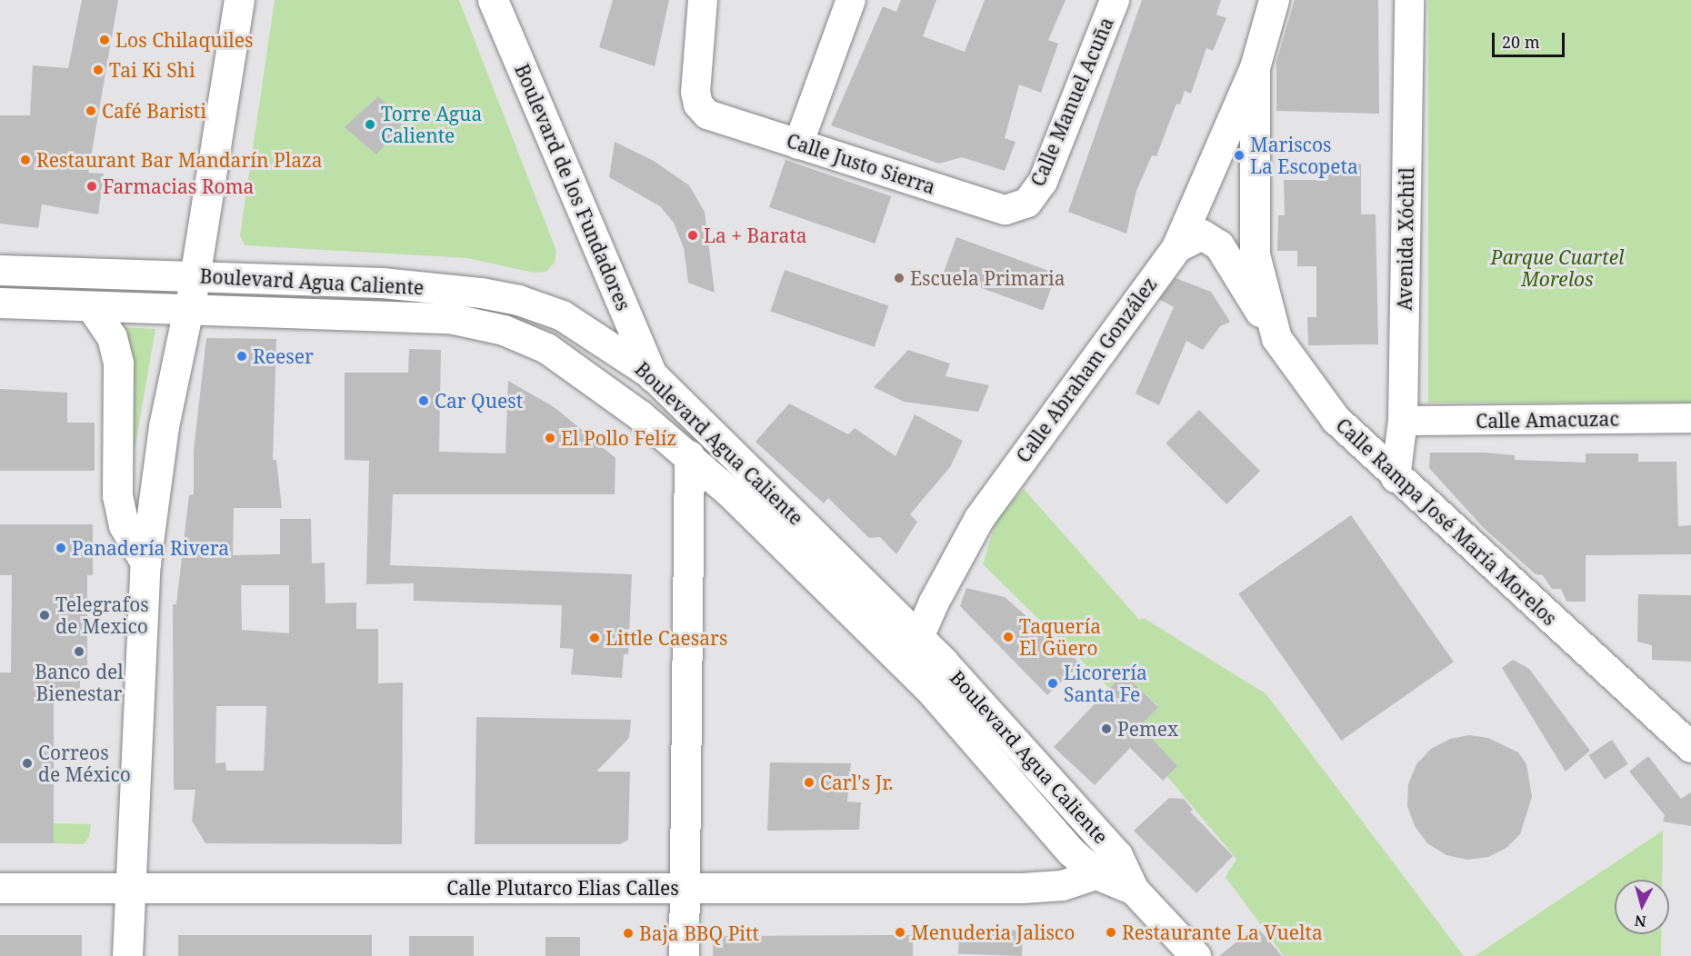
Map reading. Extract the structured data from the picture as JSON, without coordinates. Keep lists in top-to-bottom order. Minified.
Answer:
{"streets":{"main road":["Boulevard de los Fundadores","Boulevard Agua Caliente","Calle Abraham González","Calle Rampa José María Morelos","Calle Plutarco Elias Calles"],"street":["Calle Manuel Acuña","Calle Justo Sierra","Avenida Xóchitl","Calle Amacuzac"]},"crossings":[["Calle Manuel Acuña","Calle Justo Sierra"],["Boulevard de los Fundadores","Boulevard Agua Caliente"],["Avenida Xóchitl","Calle Amacuzac"],["Avenida Xóchitl","Calle Rampa José María Morelos"],["Boulevard Agua Caliente","Calle Abraham González"],["Boulevard Agua Caliente","Calle Plutarco Elias Calles"],["Calle Abraham González","Calle Rampa José María Morelos"]],"parks":["Parque Cuartel Morelos"],"places":["Los Chilaquiles","Tai Ki Shi","Café Baristi","Torre Agua Caliente","Mariscos La Escopeta","Restaurant Bar Mandarín Plaza","Farmacias Roma","La + Barata","Escuela Primaria","Reeser","Car Quest","El Pollo Felíz","Panadería Rivera","Telegrafos de Mexico","Taquería El Güero","Little Caesars","Banco del Bienestar","Licorería Santa Fe","Pemex","Correos de México","Carl's Jr.","Menuderia Jalisco","Restaurante La Vuelta","Baja BBQ Pitt"],"scale_bar":"20 m","north":"bottom"}
